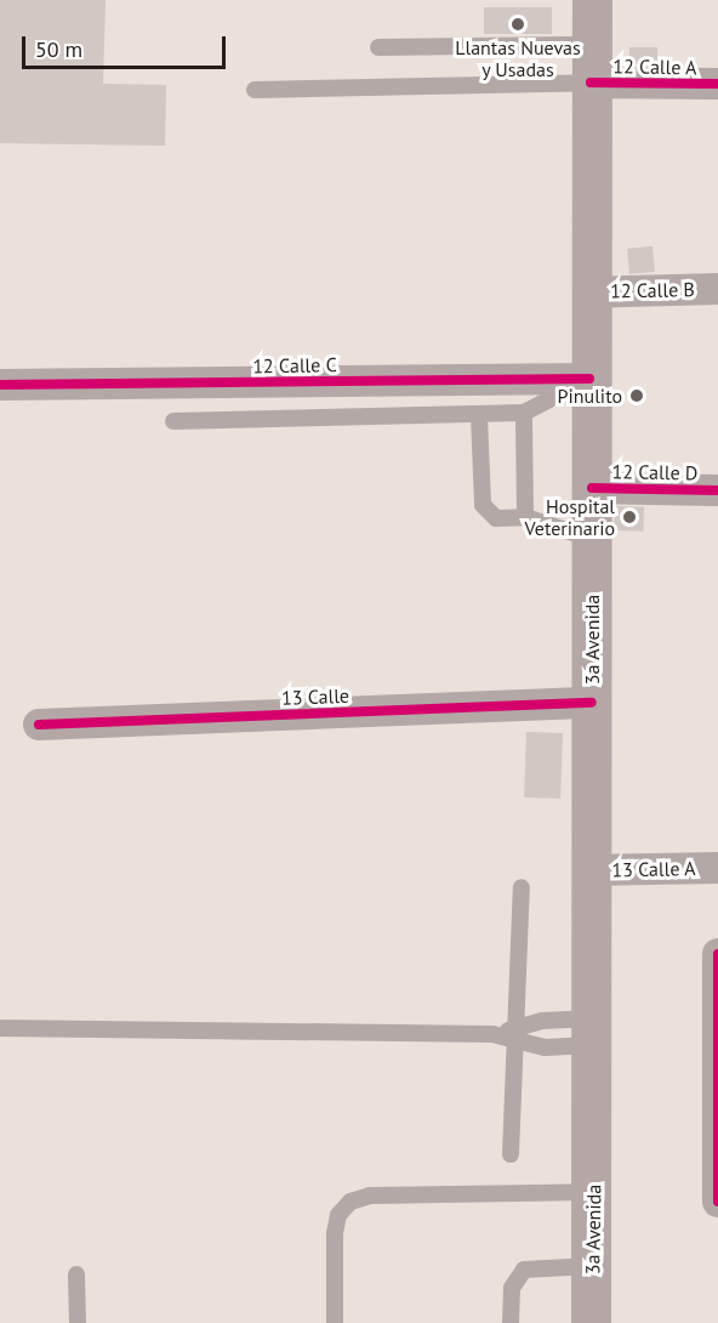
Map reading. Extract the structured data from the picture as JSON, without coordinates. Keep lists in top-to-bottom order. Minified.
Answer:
{"streets":{"main road":["3a Avenida"],"street":["12 Calle A","12 Calle B","12 Calle C","12 Calle D","13 Calle","13 Calle A"]},"crossings":[["12 Calle A","3a Avenida"],["12 Calle B","3a Avenida"],["12 Calle C","3a Avenida"],["12 Calle D","3a Avenida"],["3a Avenida","13 Calle"],["3a Avenida","13 Calle A"]],"places":["Llantas Nuevas y Usadas","Pinulito","Hospital Veterinario"],"scale_bar":"50 m"}
